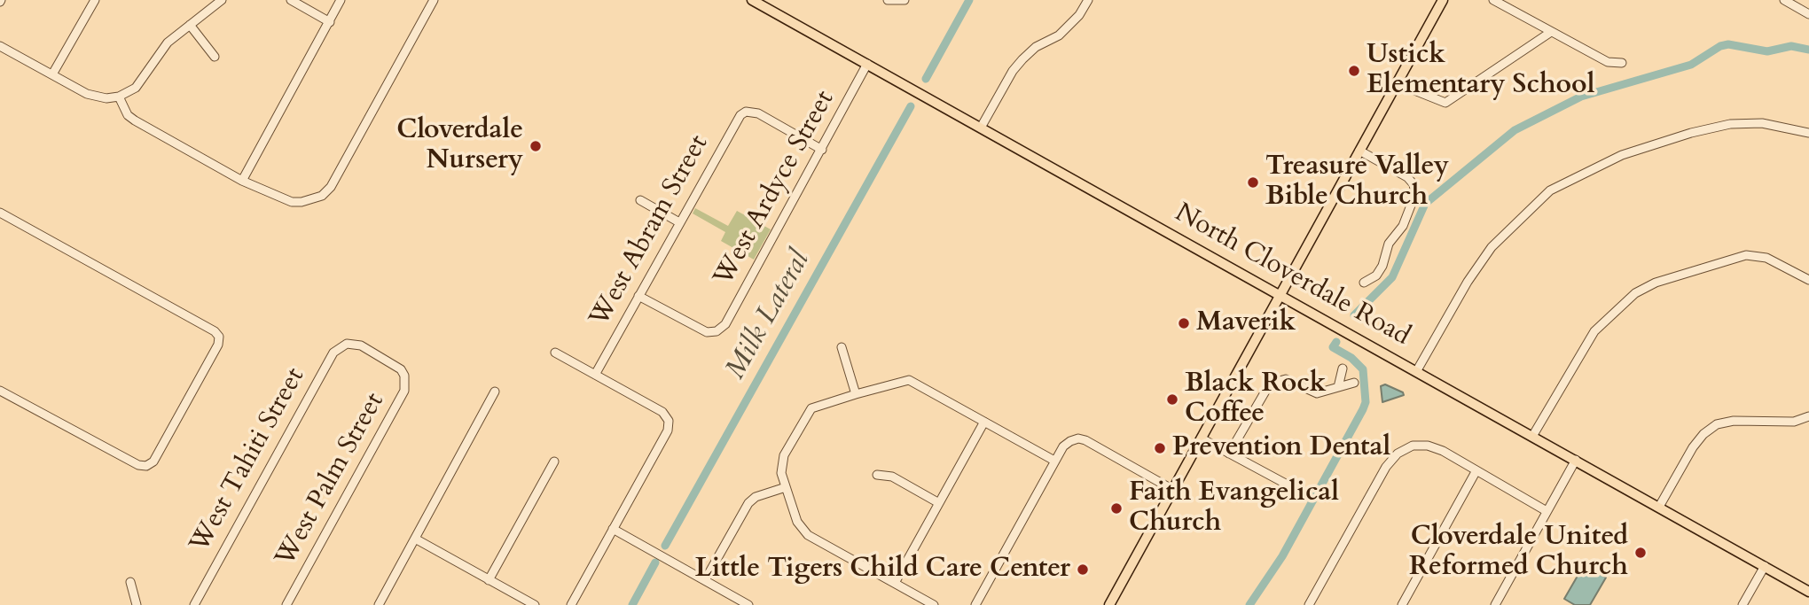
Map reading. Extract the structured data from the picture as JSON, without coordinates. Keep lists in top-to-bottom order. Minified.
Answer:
{"streets":{"main road":["North Cloverdale Road"],"street":["West Ardyce Street","West Abram Street","West Tahiti Street","West Palm Street"]},"crossings":[["West Ardyce Street","West Abram Street"],["West Ardyce Street","North Cloverdale Road"],["West Tahiti Street","West Palm Street"]],"water":["Milk Lateral"],"places":["Ustick Elementary School","Cloverdale Nursery","Treasure Valley Bible Church","Maverik","Black Rock Coffee","Prevention Dental","Faith Evangelical Church","Cloverdale United Reformed Church","Little Tigers Child Care Center"]}
